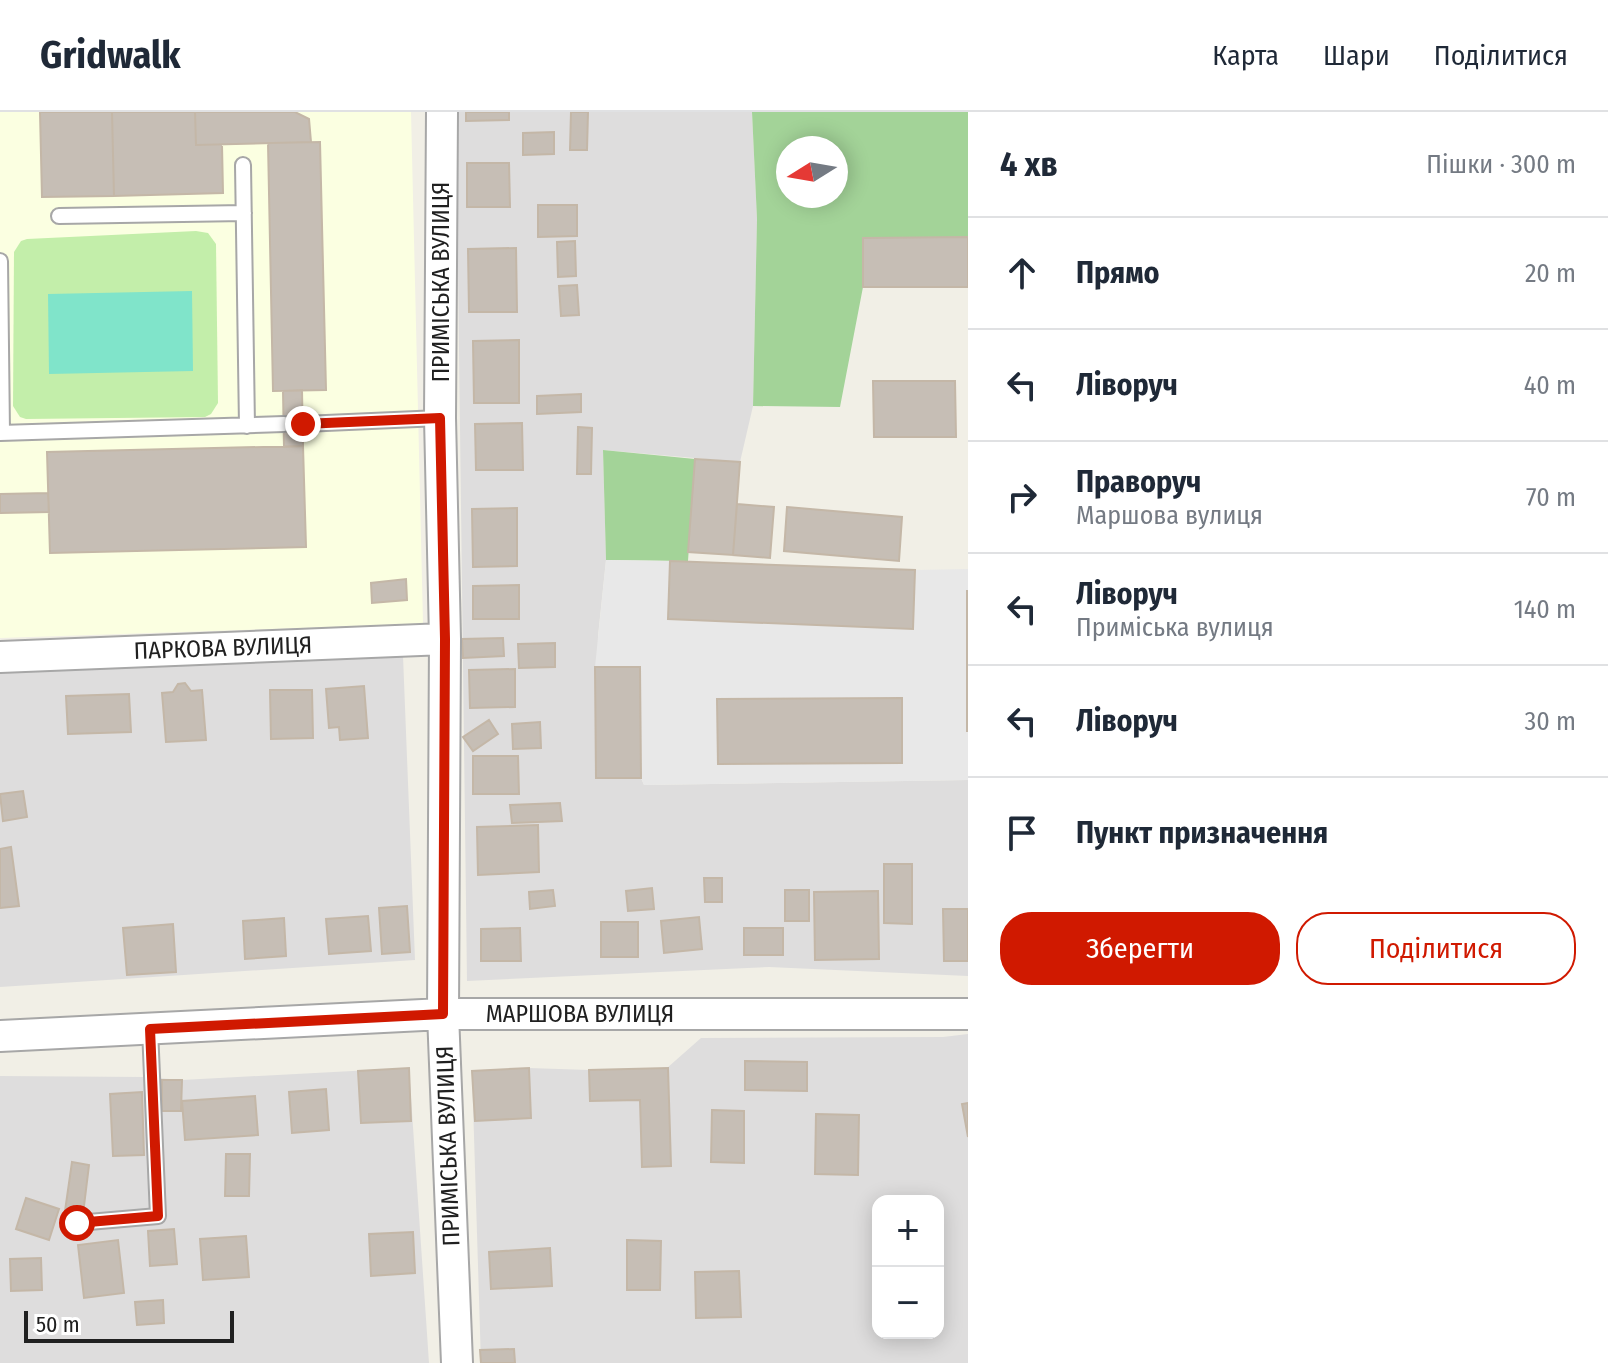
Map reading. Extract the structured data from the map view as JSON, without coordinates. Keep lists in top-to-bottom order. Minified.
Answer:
{"streets":{"street":["ПРИМІСЬКА ВУЛИЦЯ","ПАРКОВА ВУЛИЦЯ","МАРШОВА ВУЛИЦЯ"]},"crossings":[["ПРИМІСЬКА ВУЛИЦЯ","ПАРКОВА ВУЛИЦЯ"],["ПРИМІСЬКА ВУЛИЦЯ","МАРШОВА ВУЛИЦЯ"]],"scale_bar":"50 m","north":"left","page":{"header":"Gridwalk","nav":["Карта","Шари","Поділитися"],"heading":["4 хв","Пішки · 300 m"],"list":[["Прямо","20 m"],["Ліворуч","40 m"],["Праворуч","Маршова вулиця","70 m"],["Ліворуч","Приміська вулиця","140 m"],["Ліворуч","30 m"],"Пункт призначення"],"buttons":["Зберегти","Поділитися"],"map_buttons":["+","−"],"scale":"50 m"}}
